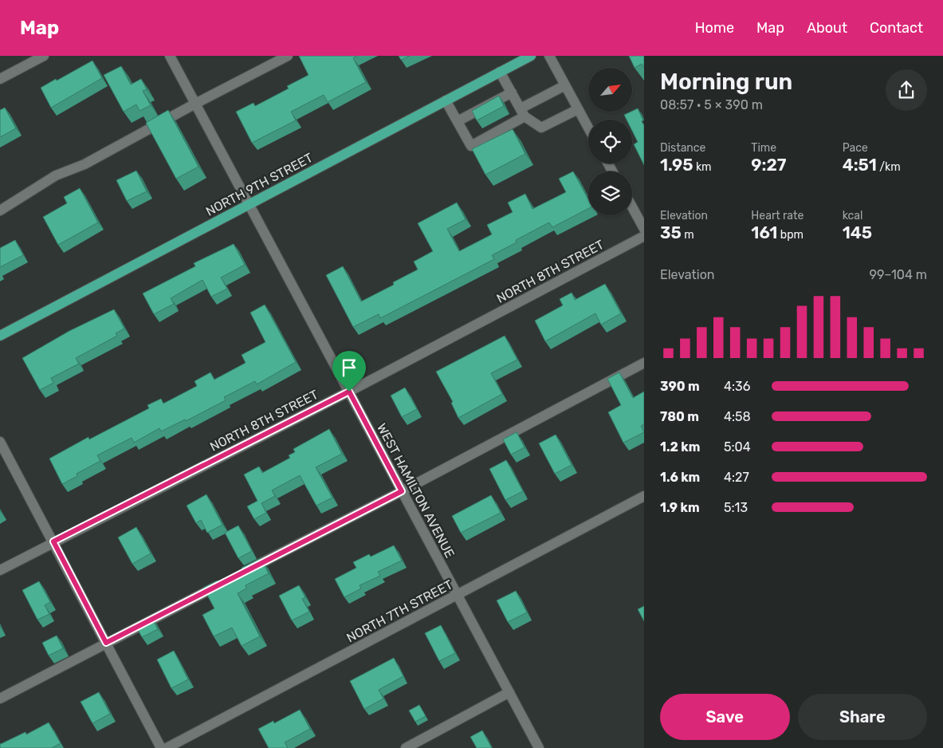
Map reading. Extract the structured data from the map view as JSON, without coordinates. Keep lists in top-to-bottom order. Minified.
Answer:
{"streets":{"main road":["NORTH 9TH STREET"],"street":["NORTH 8TH STREET","WEST HAMILTON AVENUE","NORTH 7TH STREET"]},"crossings":[["NORTH 9TH STREET","WEST HAMILTON AVENUE"],["NORTH 8TH STREET","WEST HAMILTON AVENUE"],["WEST HAMILTON AVENUE","NORTH 7TH STREET"]],"north":"top right","page":{"header":"Map","nav":["Home","Map","About","Contact"],"heading":["Morning run","08:57 · 5 × 390 m"],"stats":[["Distance","1.95 km"],["Time","9:27"],["Pace","4:51 /km"],["Elevation","35 m"],["Heart rate","161 bpm"],["kcal","145"]],"chart":["Elevation","99–104 m"],"list":[{"name":"390 m","note":"4:36"},{"name":"780 m","note":"4:58"},{"name":"1.2 km","note":"5:04"},{"name":"1.6 km","note":"4:27"},{"name":"1.9 km","note":"5:13"}],"buttons":["Save","Share"]}}
